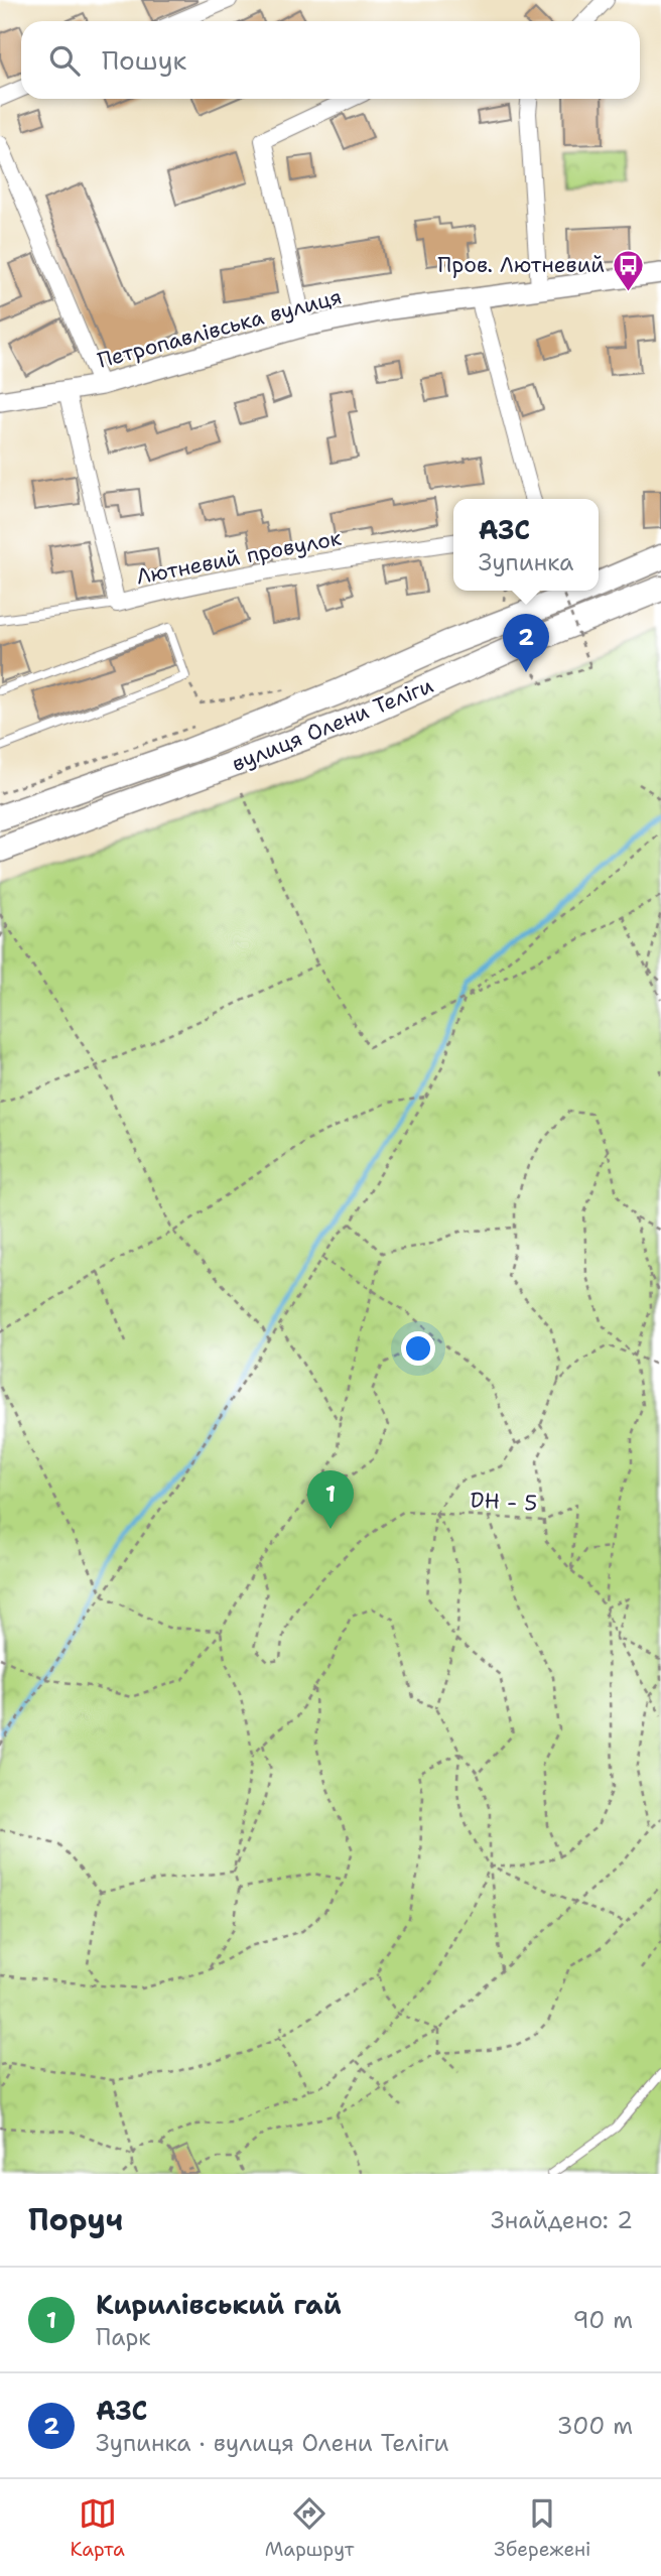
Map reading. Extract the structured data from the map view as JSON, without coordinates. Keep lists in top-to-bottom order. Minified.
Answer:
{"streets":{"main road":["вулиця Олени Теліги"],"street":["Петропавлівська вулиця","Лютневий провулок"],"path":["DH - 5"]},"crossings":[["Петропавлівська вулиця","Лютневий провулок"]],"places":{"bus stop":["Пров. Лютневий"]},"page":{"search":"Пошук","popup":["АЗС","Зупинка"],"pins":["2","1"],"heading":["Поруч","Знайдено: 2"],"list":[{"mark":"1","name":"Кирилівський гай","note":"Парк","value":"90 m"},{"mark":"2","name":"АЗС","note":"Зупинка · вулиця Олени Теліги","value":"300 m"}],"nav":["Карта","Маршрут","Збережені"]}}
